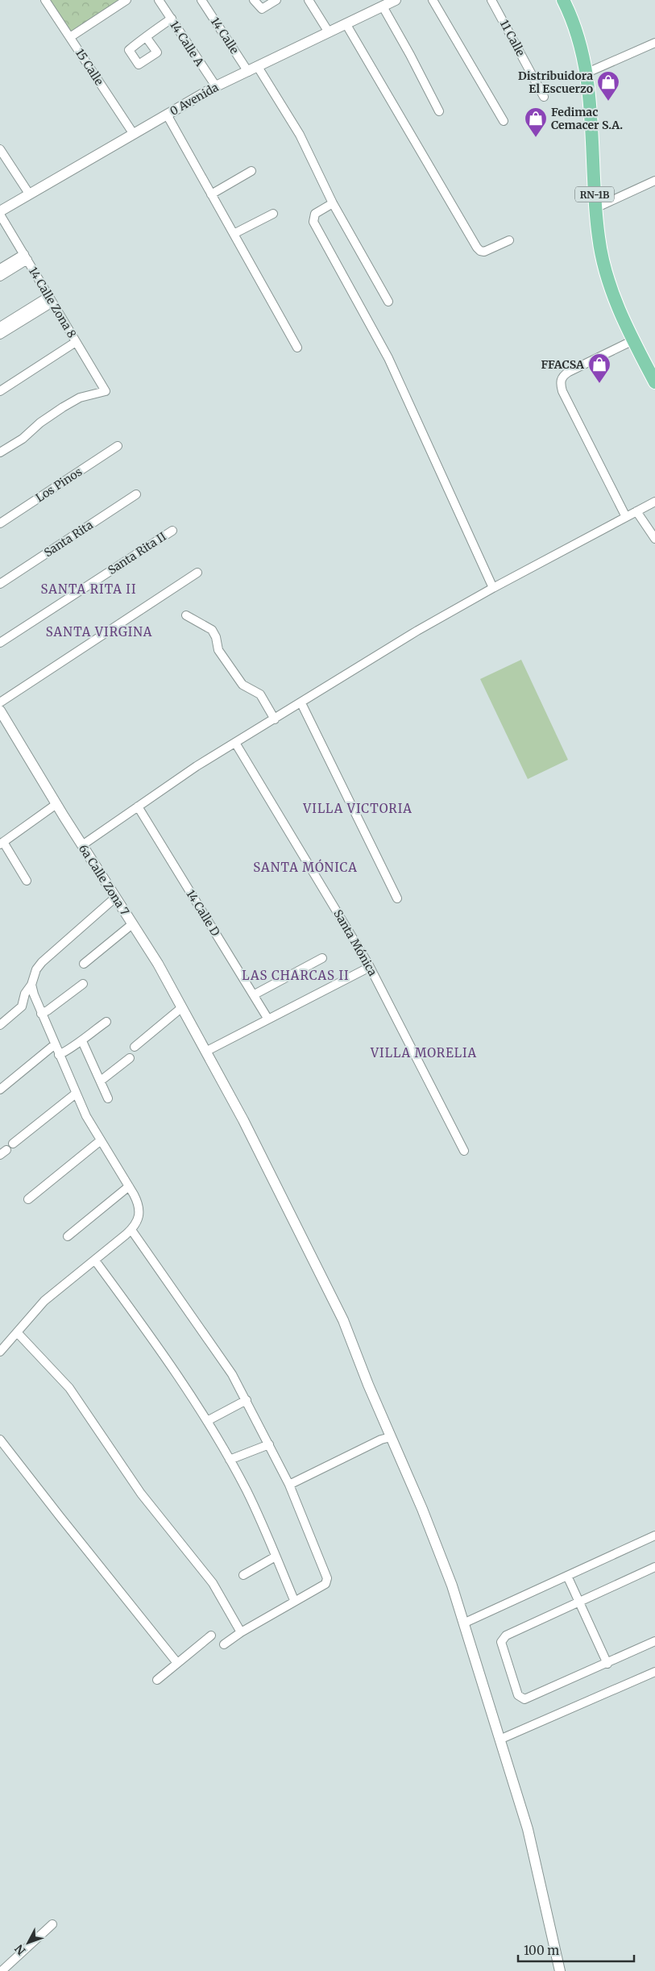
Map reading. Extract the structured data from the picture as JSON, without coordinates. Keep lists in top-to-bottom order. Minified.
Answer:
{"streets":{"highway":["RN-1B"],"street":["14 Calle","11 Calle","14 Calle A","15 Calle","0 Avenida","14 Calle Zona 8","Los Pinos","Santa Rita","Santa Rita II","6a Calle Zona 7","14 Calle D","Santa Mónica"]},"crossings":[["14 Calle","0 Avenida"],["14 Calle A","0 Avenida"],["15 Calle","0 Avenida"]],"districts":["SANTA RITA II","SANTA VIRGINA","VILLA VICTORIA","SANTA MÓNICA","LAS CHARCAS II","VILLA MORELIA"],"places":{"shop":["Distribuidora El Escuerzo","Fedimac Cemacer S.A.","FFACSA"]},"scale_bar":"100 m","north":"bottom left"}
